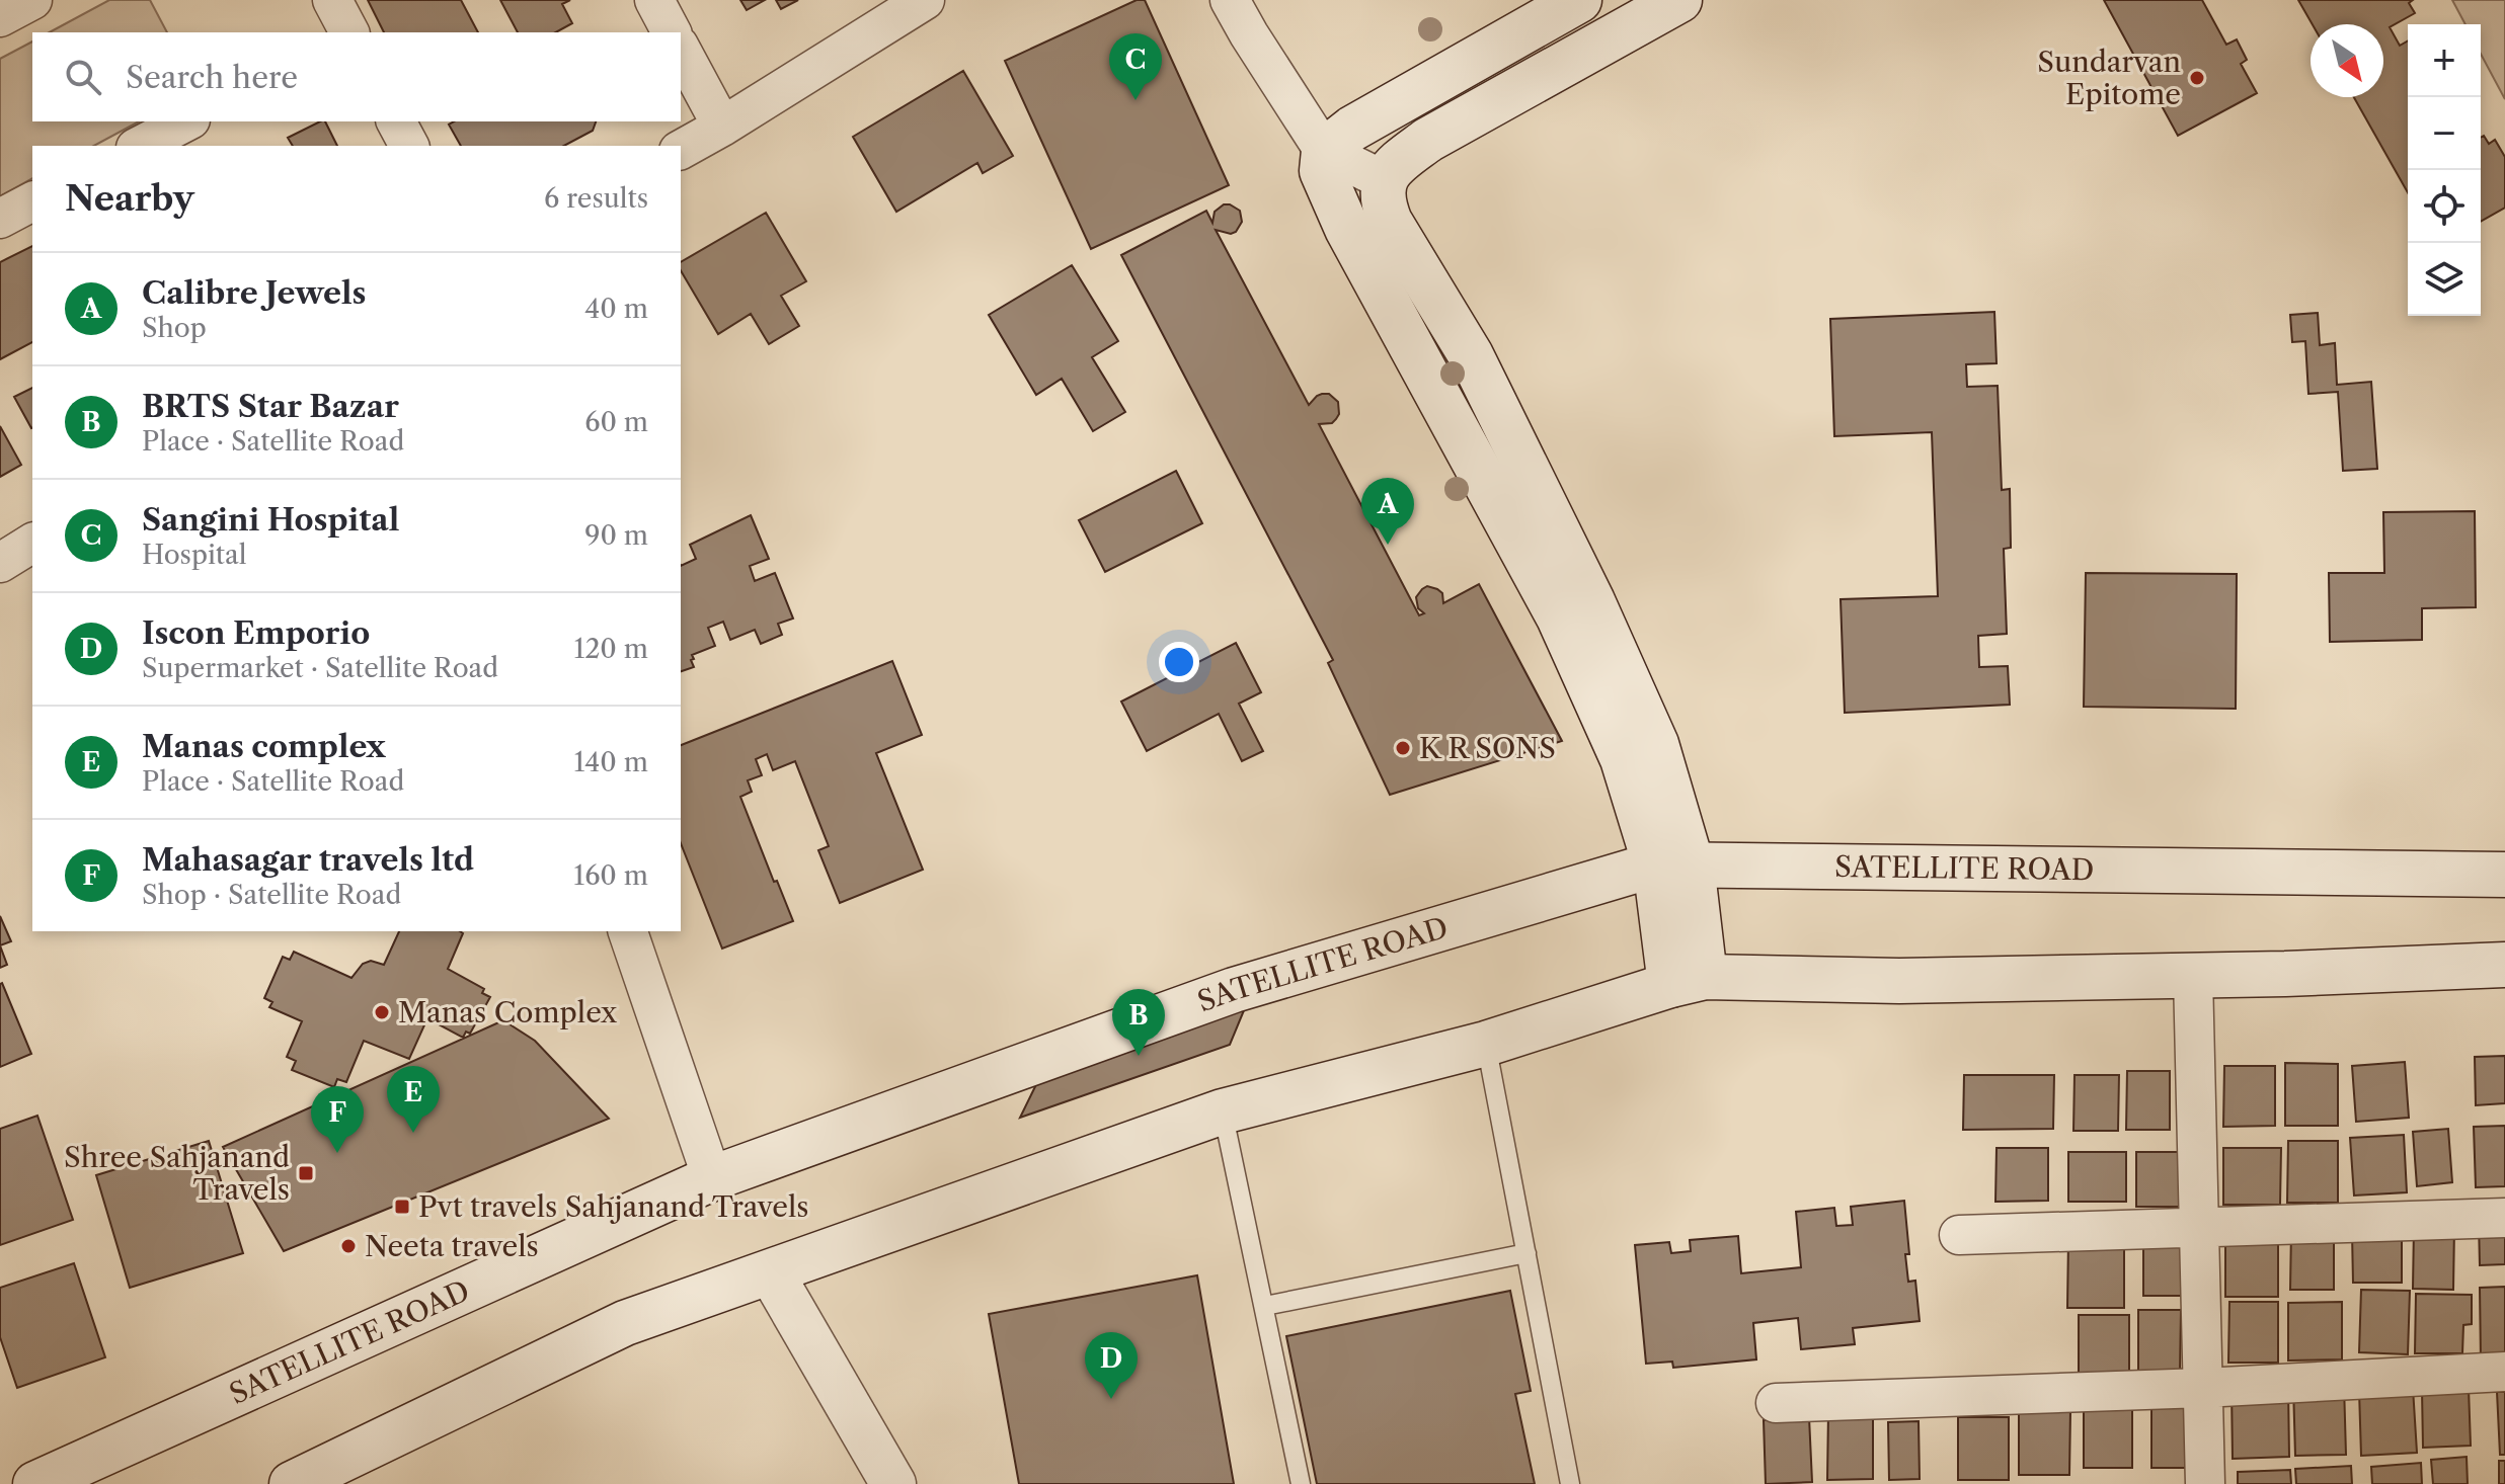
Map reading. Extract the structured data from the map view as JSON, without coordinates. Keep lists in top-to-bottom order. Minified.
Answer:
{"streets":{"main road":["SATELLITE ROAD"]},"places":{"other":["Sundarvan Epitome","K R SONS","Manas Complex","Neeta travels"],"transit":["Shree Sahjanand Travels","Pvt travels Sahjanand Travels"]},"north":"bottom right","page":{"map_buttons":["+","−"],"search":"Search here","pins":["C","A","B","E","F","D"],"heading":["Nearby","6 results"],"list":[{"mark":"A","name":"Calibre Jewels","note":"Shop","value":"40 m"},{"mark":"B","name":"BRTS Star Bazar","note":"Place · Satellite Road","value":"60 m"},{"mark":"C","name":"Sangini Hospital","note":"Hospital","value":"90 m"},{"mark":"D","name":"Iscon Emporio","note":"Supermarket · Satellite Road","value":"120 m"},{"mark":"E","name":"Manas complex","note":"Place · Satellite Road","value":"140 m"},{"mark":"F","name":"Mahasagar travels ltd","note":"Shop · Satellite Road","value":"160 m"}]}}
